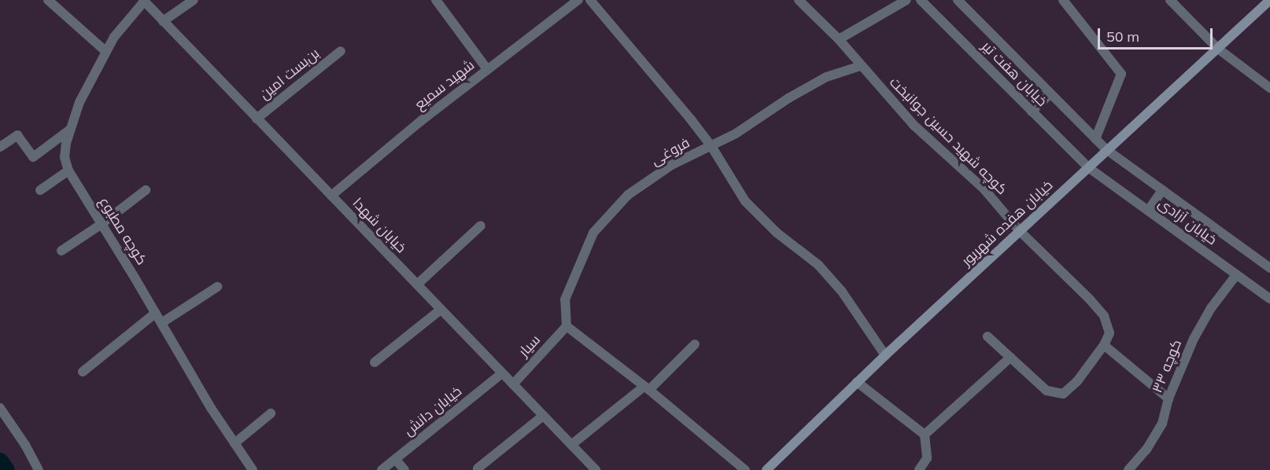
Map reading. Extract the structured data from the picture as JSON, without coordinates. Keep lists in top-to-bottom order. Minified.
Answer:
{"streets":{"main road":["خیابان هفده شهریور"],"street":["بن‌بست امین","خیابان هفت تیر","شهید سمیع","کوچه شهید حسین جوانبخت","فروغی","خیابان آزادی","خیابان شهدا","کوچه مطبوع","سیار","کوچه ۳۳","خیابان دانش"]},"crossings":[["بن‌بست امین","خیابان شهدا"],["خیابان هفت تیر","خیابان آزادی"],["خیابان هفت تیر","خیابان هفده شهریور"],["شهید سمیع","خیابان شهدا"],["کوچه شهید حسین جوانبخت","فروغی"],["کوچه شهید حسین جوانبخت","خیابان هفده شهریور"],["فروغی","سیار"],["خیابان آزادی","خیابان هفده شهریور"],["خیابان آزادی","کوچه ۳۳"],["خیابان شهدا","کوچه مطبوع"],["خیابان شهدا","سیار"],["خیابان شهدا","خیابان دانش"]],"scale_bar":"50 m"}
